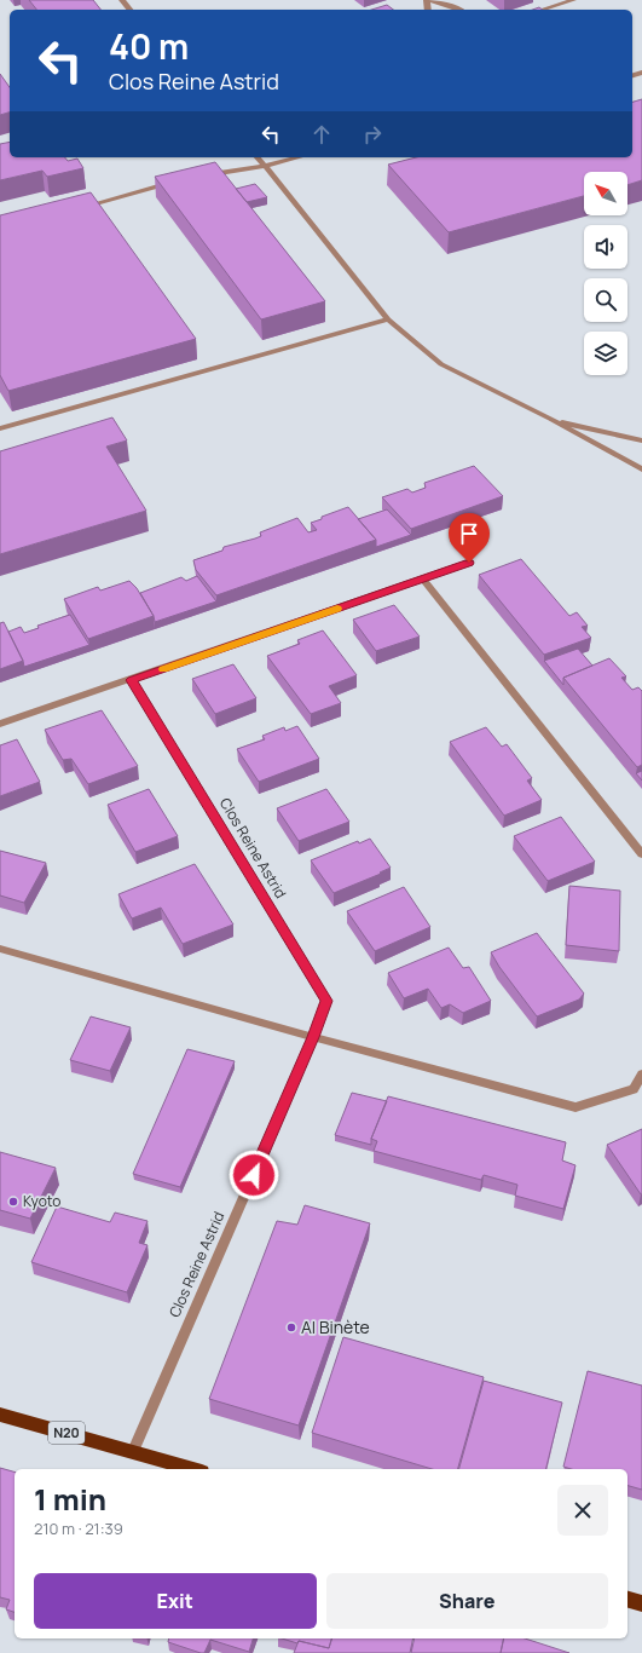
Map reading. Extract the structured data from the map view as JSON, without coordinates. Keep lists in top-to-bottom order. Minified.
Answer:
{"streets":{"main road":["N20"],"street":["Clos Reine Astrid"]},"crossings":[["Clos Reine Astrid","N20"]],"places":["Kyoto","Al Binète"],"north":"top left","page":{"turn":["40 m","Clos Reine Astrid"],"heading":["1 min","210 m · 21:39"],"buttons":["Exit","Share"]}}
